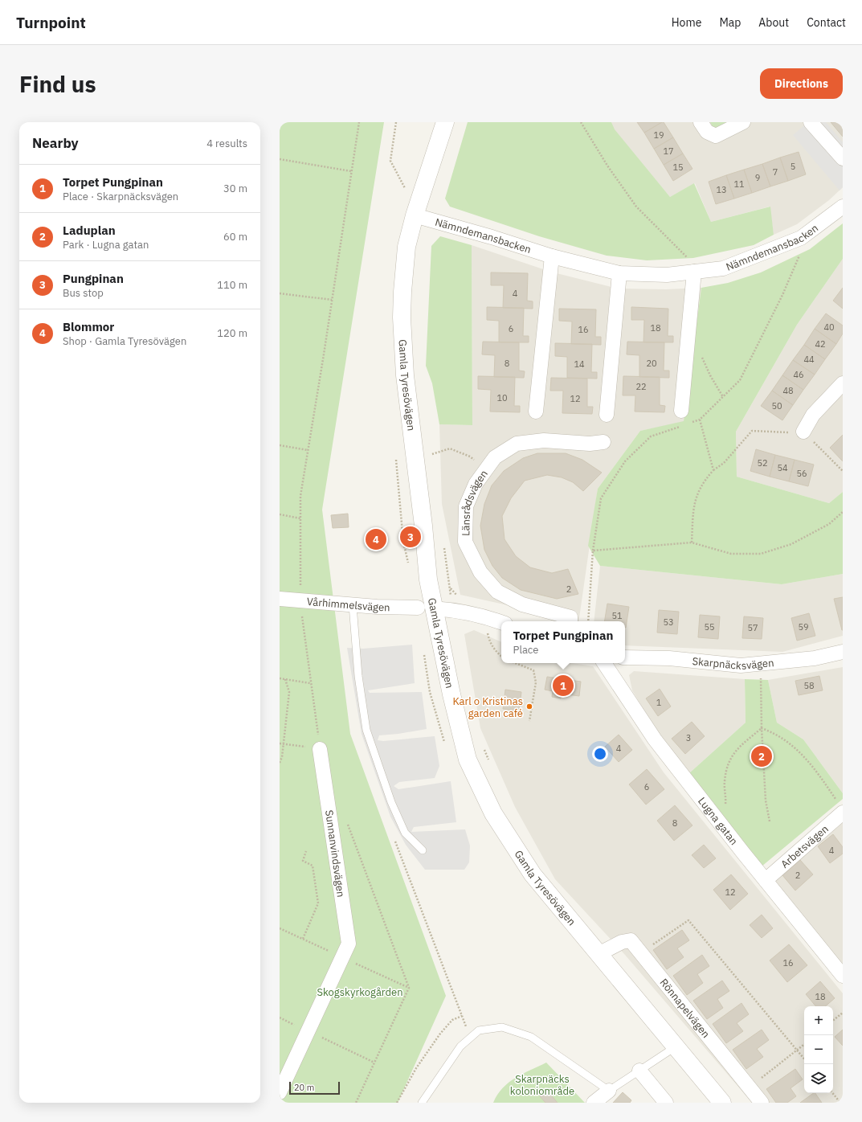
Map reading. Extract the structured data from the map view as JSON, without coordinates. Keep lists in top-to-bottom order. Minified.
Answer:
{"streets":{"street":["Nämndemansbacken","Gamla Tyresövägen","Länsrådsvägen","Vårhimmelsvägen","Skarpnäcksvägen","Lugna gatan","Arbetsvägen","Sunnanvindsvägen","Rönnapelvägen"]},"crossings":[["Nämndemansbacken","Gamla Tyresövägen"],["Gamla Tyresövägen","Vårhimmelsvägen"],["Gamla Tyresövägen","Rönnapelvägen"],["Lugna gatan","Arbetsvägen"]],"parks":["Skogskyrkogården","Skarpnäcks koloniområde"],"places":["Karl o Kristinas garden café"],"house_numbers":["19","17","5","15","7","9","11","13","4","40","18","6","16","42","44","8","20","14","46","22","48","10","12","50","52","54","56","2","51","53","55","59","57","58","1","3","4","6","8","4","2","12","16","18"],"scale_bar":"20 m","page":{"header":"Turnpoint","nav":["Home","Map","About","Contact"],"buttons":"Directions","title":"Find us","heading":["Nearby","4 results"],"list":[{"mark":"1","name":"Torpet Pungpinan","note":"Place · Skarpnäcksvägen","value":"30 m"},{"mark":"2","name":"Laduplan","note":"Park · Lugna gatan","value":"60 m"},{"mark":"3","name":"Pungpinan","note":"Bus stop","value":"110 m"},{"mark":"4","name":"Blommor","note":"Shop · Gamla Tyresövägen","value":"120 m"}],"pins":["3","4","1","2"],"popup":["Torpet Pungpinan","Place"],"map_buttons":["+","−"],"scale":"20 m"}}
